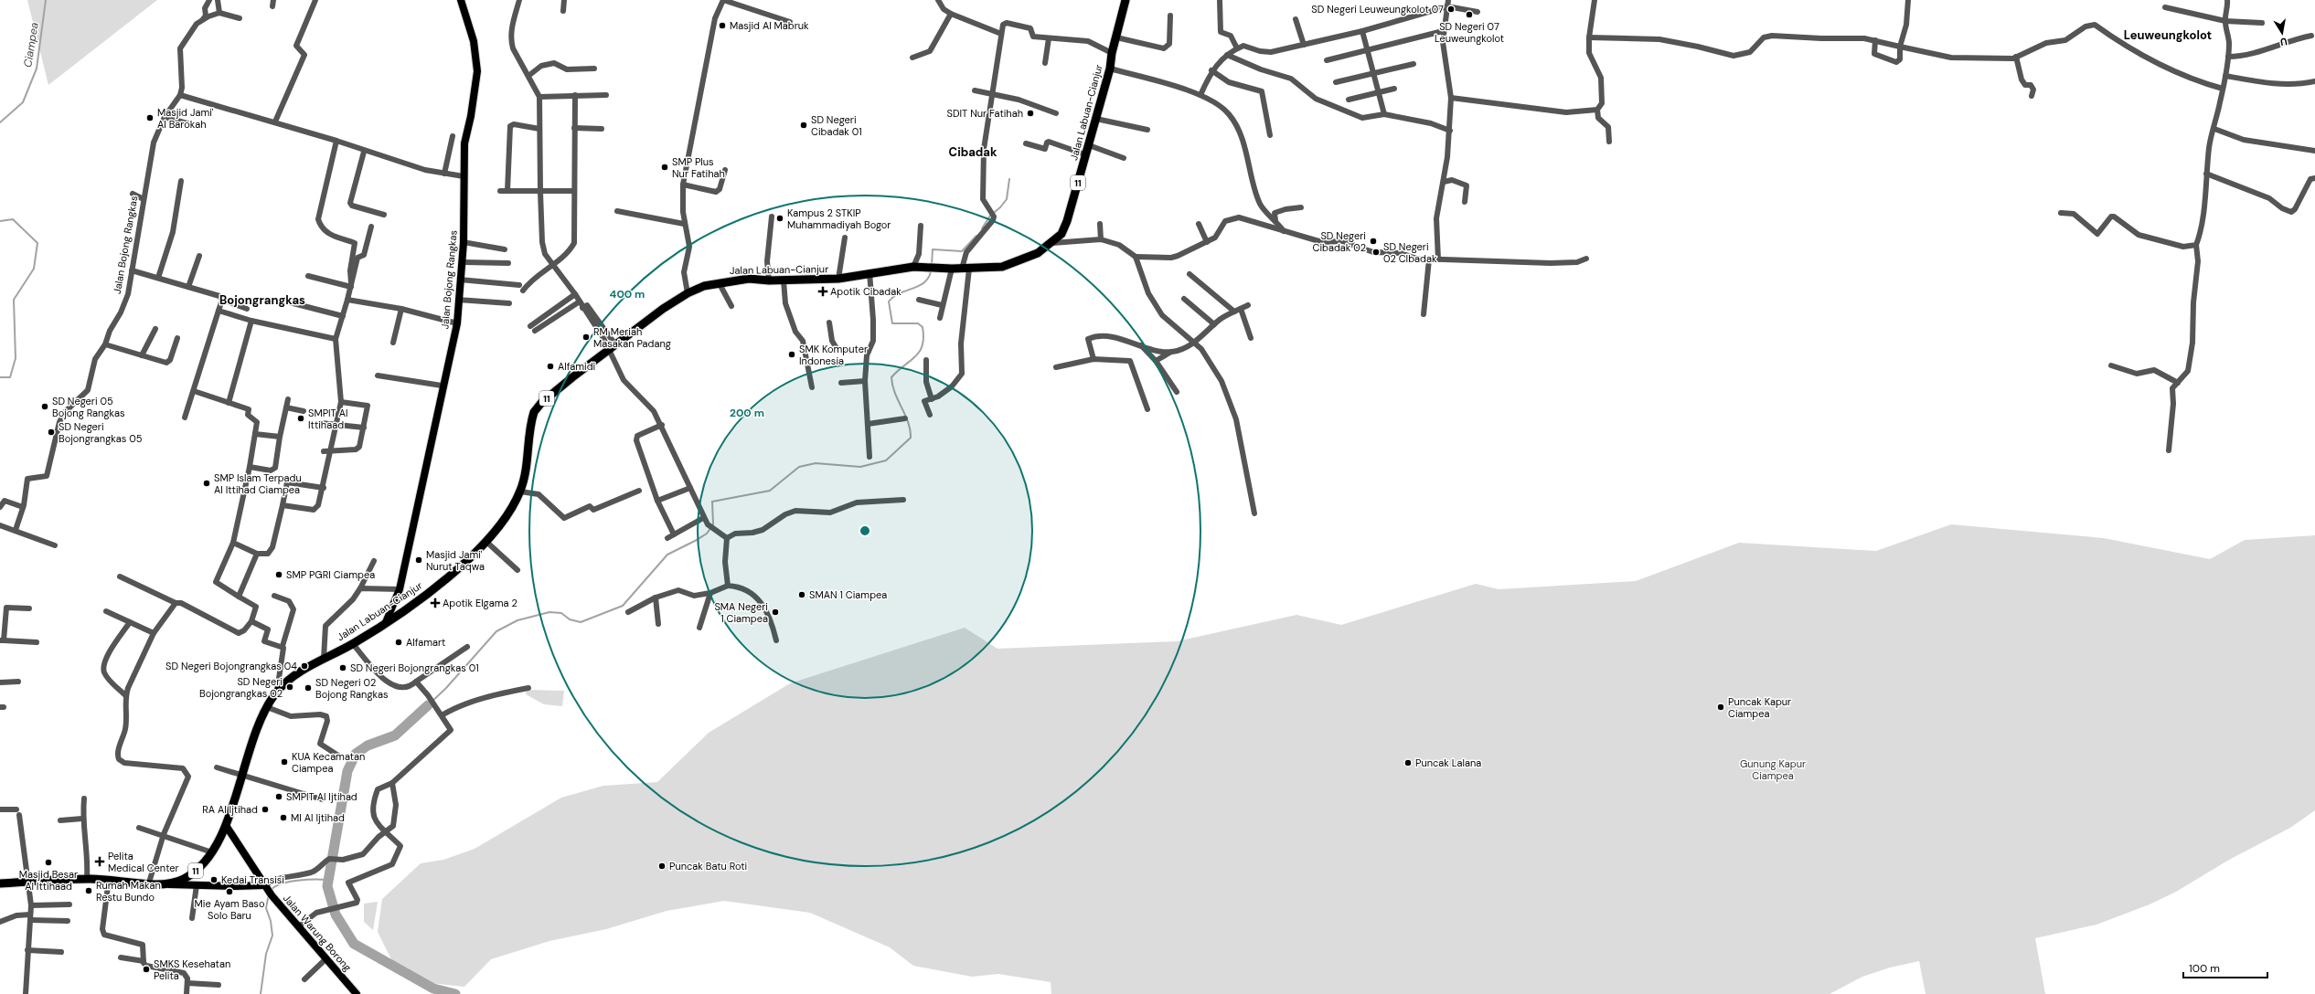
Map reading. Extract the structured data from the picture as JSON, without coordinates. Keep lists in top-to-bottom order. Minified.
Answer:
{"streets":{"highway":["Jalan Labuan-Cianjur","11"],"main road":["Jalan Bojong Rangkas","Jalan Warung Borong"]},"crossings":[["Jalan Labuan-Cianjur","11"],["Jalan Labuan-Cianjur","Jalan Bojong Rangkas"],["11","Jalan Warung Borong"]],"districts":["Leuweungkolot","Cibadak","Bojongrangkas"],"water":["Ciampea"],"parks":["Gunung Kapur Ciampea"],"places":{"other":["SD Negeri Leuweungkolot 07","SD Negeri 07 Leuweungkolot","Masjid Al Mabruk","SDIT Nur Fatihah","Masjid Jami' Al Barokah","SD Negeri Cibadak 01","SMP Plus Nur Fatihah","Kampus 2 STKIP Muhammadiyah Bogor","SD Negeri Cibadak 02","SD Negeri 02 CIbadak","RM Meriah Masakan Padang","SMK Komputer Indonesia","Alfamidi","SD Negeri 05 Bojong Rangkas","SMPIT Al Ittihaad","SD Negeri Bojongrangkas 05","SMP Islam Terpadu Al Ittihad Ciampea","Masjid Jami' Nurut Taqwa","SMP PGRI Ciampea","SMAN 1 Ciampea","SMA Negeri 1 Ciampea","Alfamart","SD Negeri Bojongrangkas 04","SD Negeri Bojongrangkas 01","SD Negeri Bojongrangkas 02","SD Negeri 02 Bojong Rangkas","Puncak Kapur Ciampea","KUA Kecamatan Ciampea","Puncak Lalana","SMPIT Al Ijtihad","RA Al Ijtihad","MI Al Ijtihad","Masjid Besar Al Ittihaad","Puncak Batu Roti","Kedai Transisi","Rumah Makan Restu Bundo","Mie Ayam Baso Solo Baru","SMKS Kesehatan Pelita"],"health":["Apotik Cibadak","Apotik Elgama 2","Pelita Medical Center"]},"scale_bar":"100 m","north":"bottom","rings":["400 m","200 m"]}
